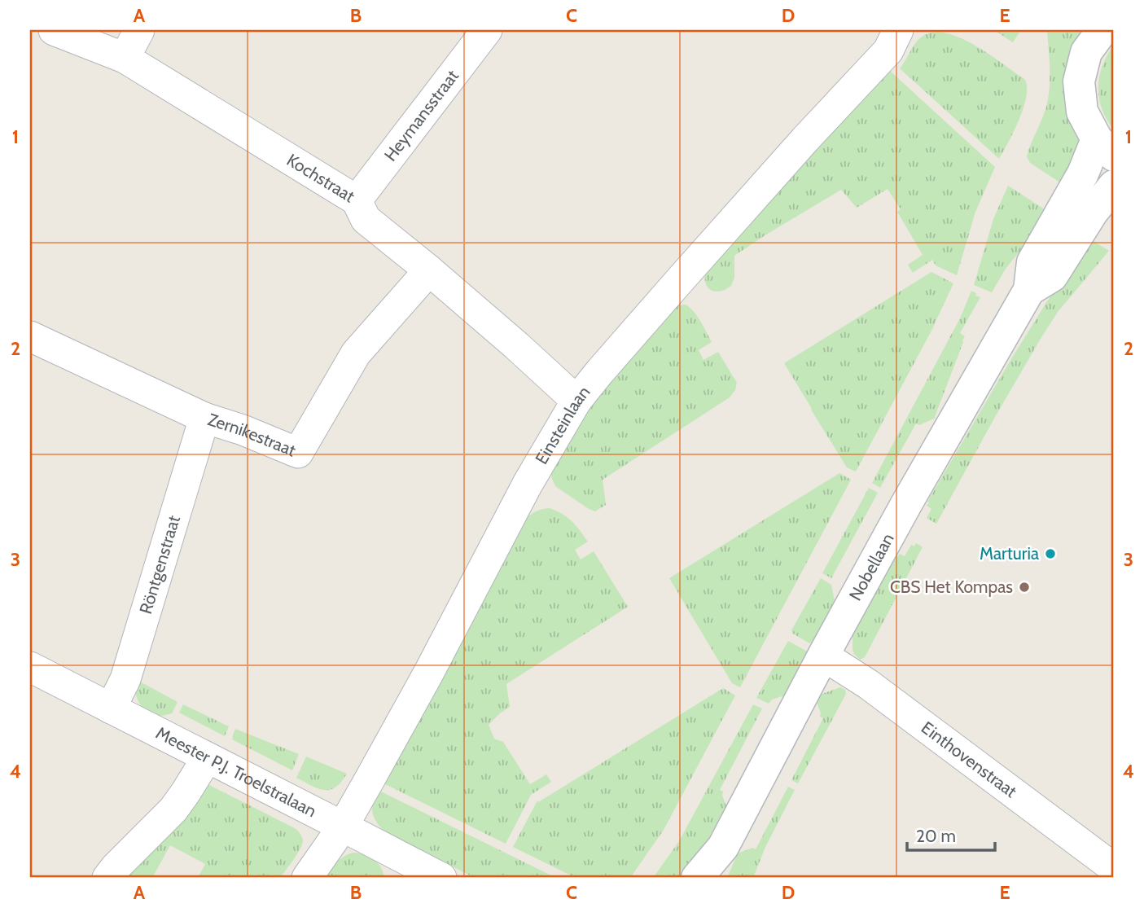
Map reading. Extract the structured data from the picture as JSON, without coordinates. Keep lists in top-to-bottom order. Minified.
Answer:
{"streets":{"main road":["Nobellaan"],"street":["Heymansstraat","Kochstraat","Einsteinlaan","Zernikestraat","Röntgenstraat","Einthovenstraat","Meester P.J. Troelstralaan"]},"crossings":[["Heymansstraat","Kochstraat"],["Kochstraat","Einsteinlaan"],["Kochstraat","Zernikestraat"],["Einsteinlaan","Meester P.J. Troelstralaan"],["Zernikestraat","Röntgenstraat"],["Röntgenstraat","Meester P.J. Troelstralaan"],["Nobellaan","Einthovenstraat"]],"places":["Marturia","CBS Het Kompas"],"scale_bar":"20 m","grid":{"columns":["A","B","C","D","E"],"rows":["1","2","3","4"]}}
